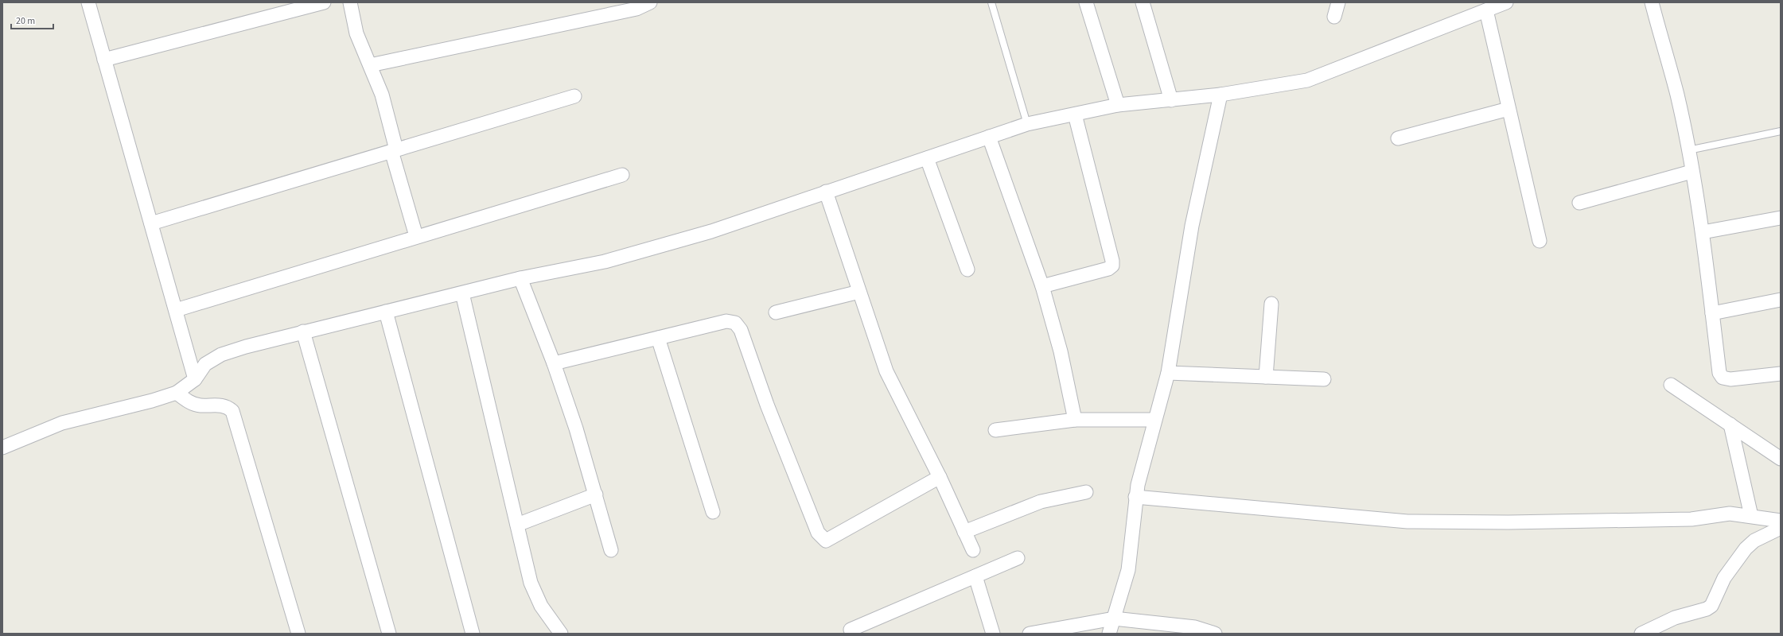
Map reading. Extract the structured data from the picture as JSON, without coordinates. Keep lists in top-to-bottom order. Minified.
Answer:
{"scale_bar":"20 m"}
